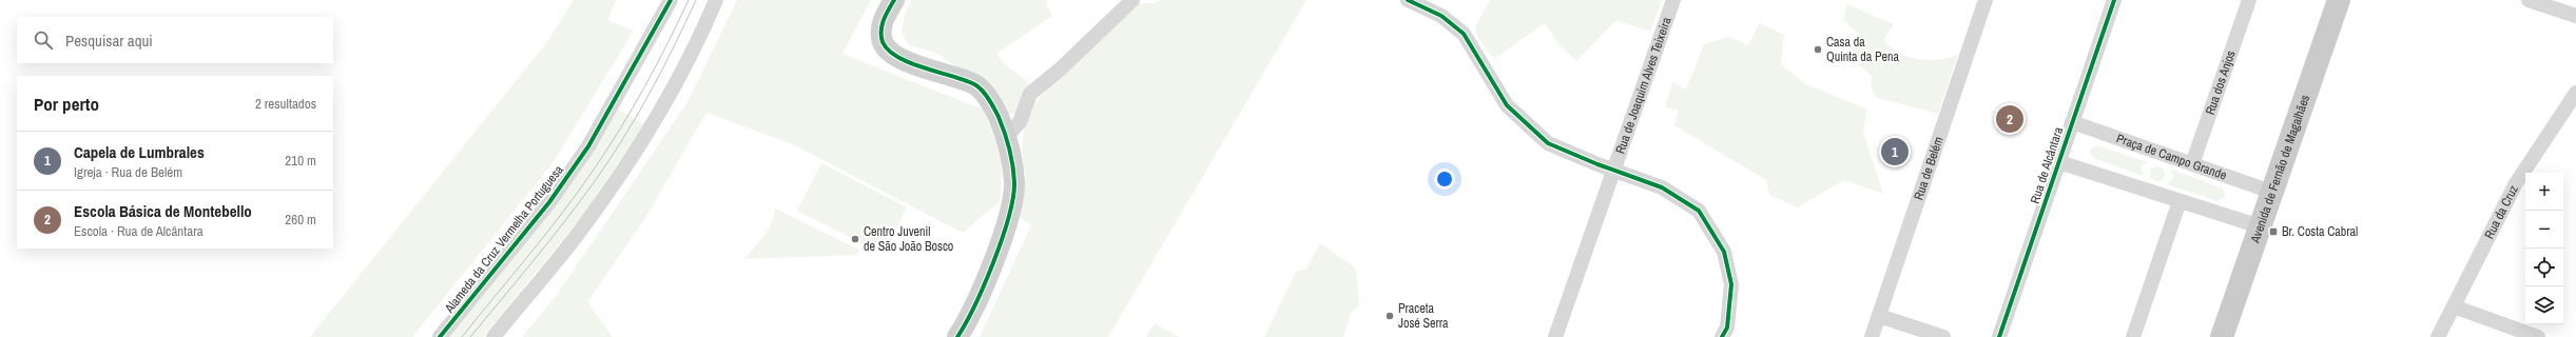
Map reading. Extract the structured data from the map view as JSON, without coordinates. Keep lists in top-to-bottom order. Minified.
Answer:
{"streets":{"main road":["Avenida de Fernão de Magalhães"],"street":["Rua dos Anjos","Rua de Joaquim Alves Teixeira","Praça de Campo Grande","Rua de Alcântara","Rua de Belém","Rua da Cruz","Alameda da Cruz Vermelha Portuguesa"]},"crossings":[["Rua dos Anjos","Praça de Campo Grande"],["Praça de Campo Grande","Rua de Alcântara"],["Praça de Campo Grande","Avenida de Fernão de Magalhães"]],"places":{"other":["Casa da Quinta da Pena","Centro Juvenil de São João Bosco","Praceta José Serra"],"transit":["Br. Costa Cabral"]},"page":{"search":"Pesquisar aqui","heading":["Por perto","2 resultados"],"pins":["2","1"],"list":[{"mark":"1","name":"Capela de Lumbrales","note":"Igreja · Rua de Belém","value":"210 m"},{"mark":"2","name":"Escola Básica de Montebello","note":"Escola · Rua de Alcântara","value":"260 m"}],"map_buttons":["+","−"]}}
